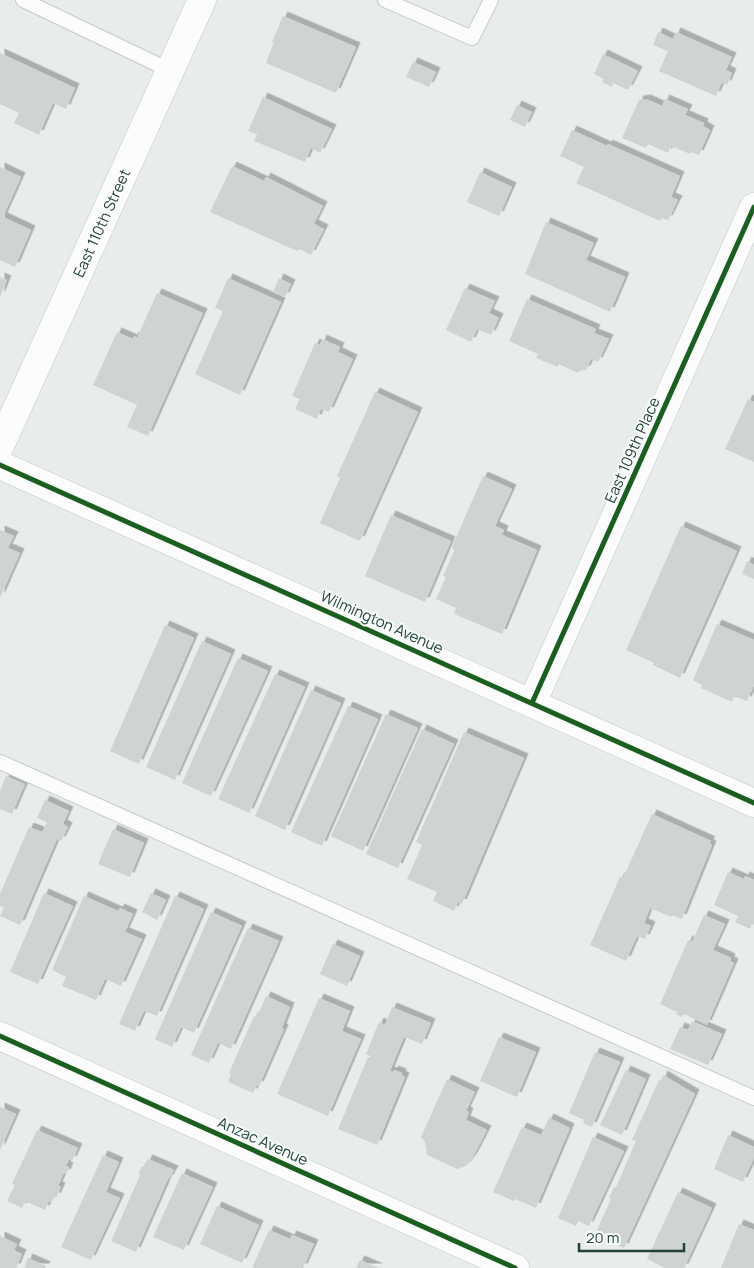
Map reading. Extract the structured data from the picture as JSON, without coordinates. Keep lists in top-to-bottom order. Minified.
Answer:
{"streets":{"street":["East 110th Street","East 109th Place","Wilmington Avenue","Anzac Avenue"]},"crossings":[["East 109th Place","Wilmington Avenue"]],"scale_bar":"20 m"}
